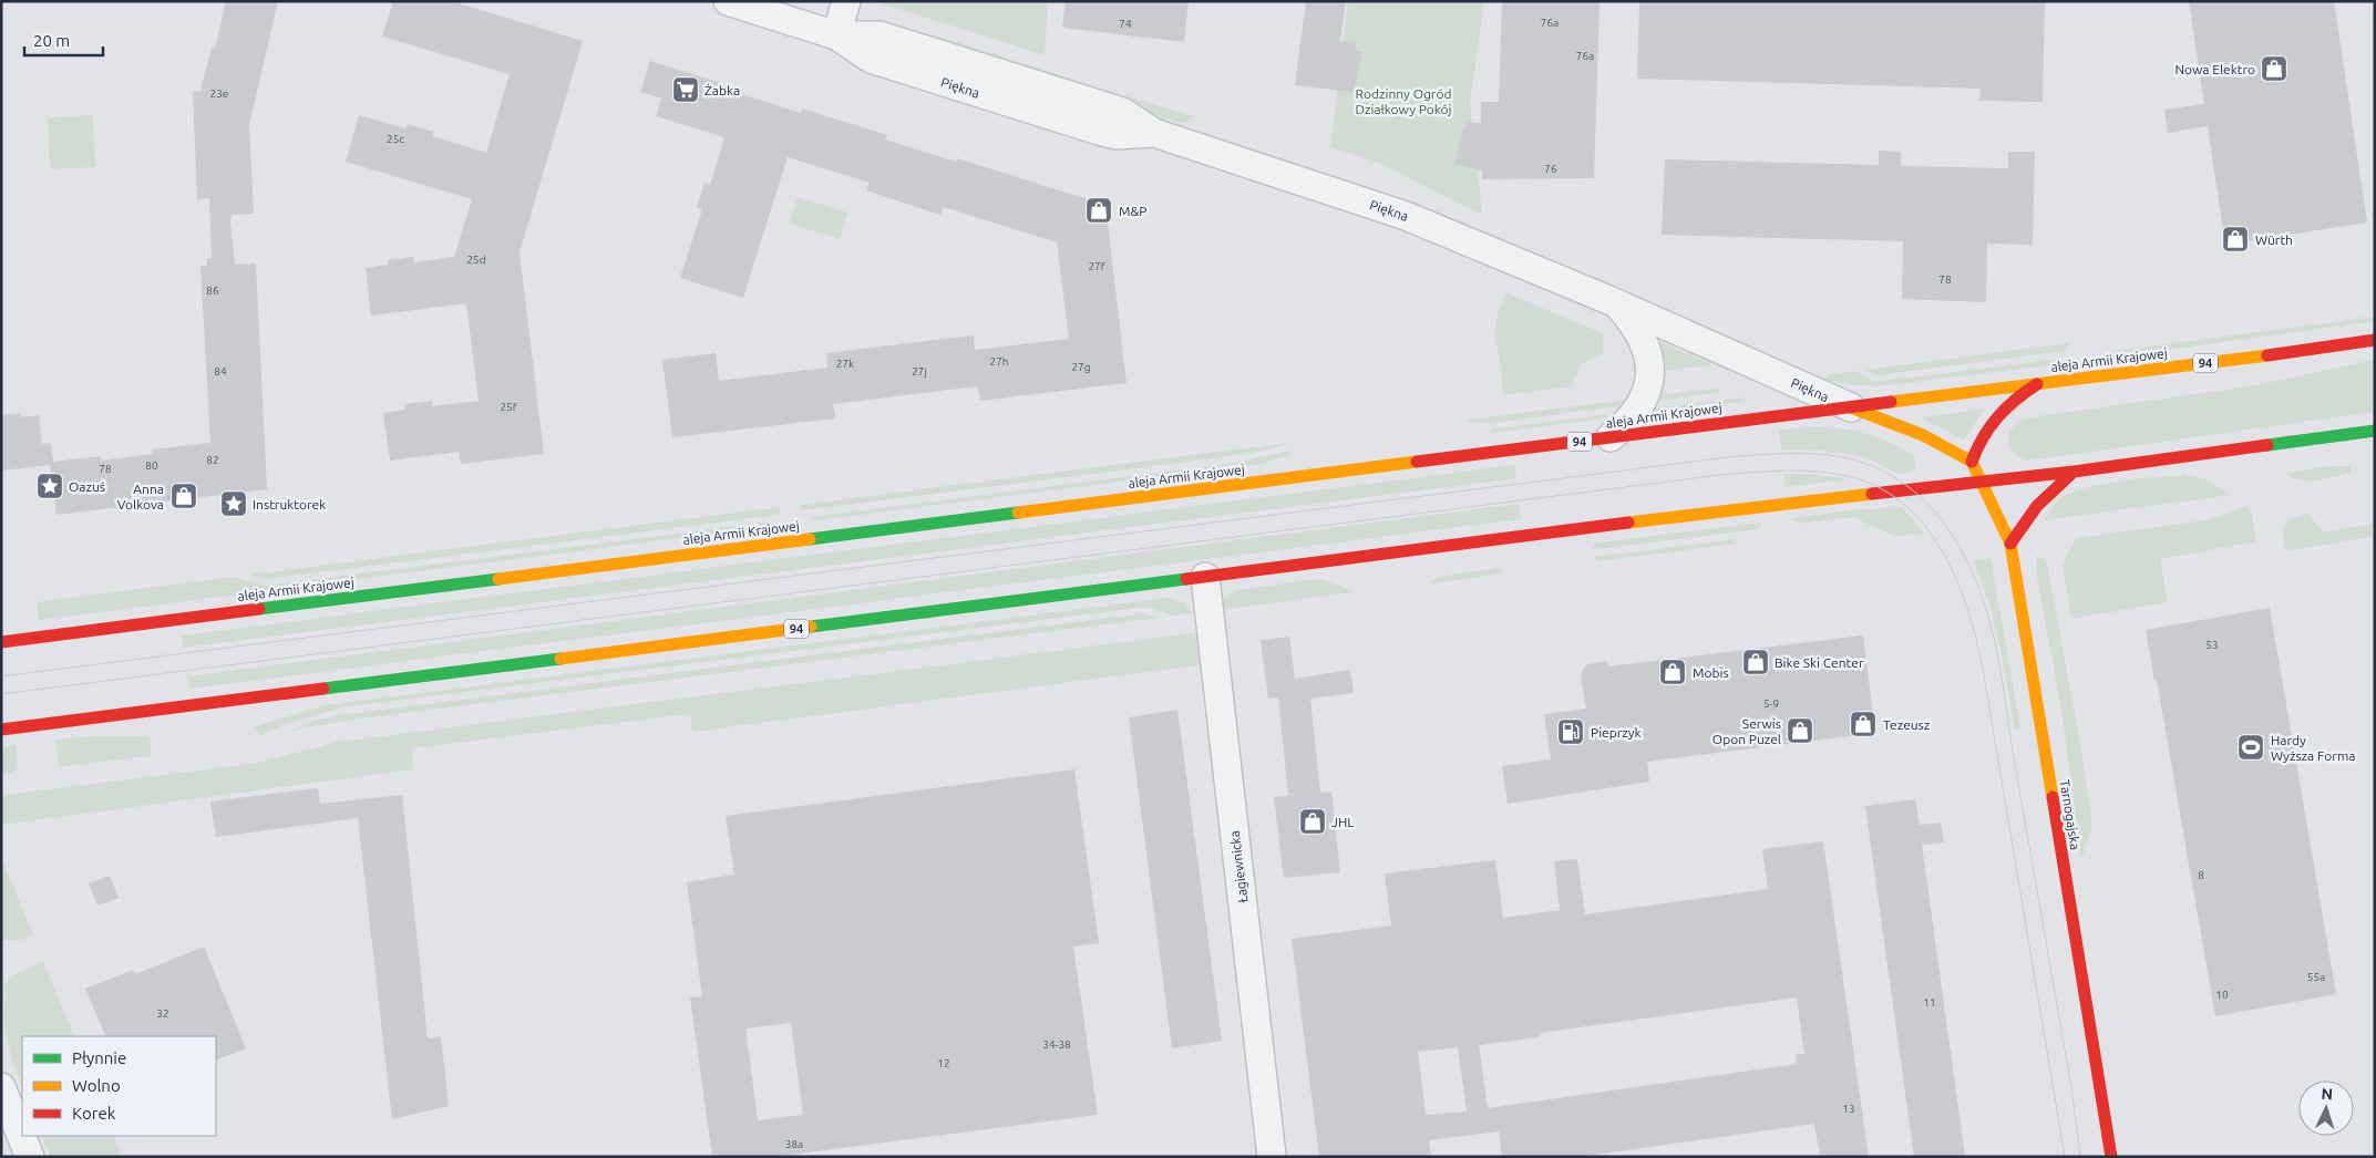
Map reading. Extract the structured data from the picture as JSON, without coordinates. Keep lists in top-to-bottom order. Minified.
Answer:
{"streets":{"main road":["aleja Armii Krajowej","94","Tarnogajska"],"street":["Piękna","Łagiewnicka"]},"crossings":[["Piękna","aleja Armii Krajowej"],["94","Tarnogajska"],["94","Łagiewnicka"]],"parks":["Rodzinny Ogród Działkowy Pokój"],"places":{"shop":["Nowa Elektro","M&P","Würth","Anna Volkova","Bike Ski Center","Mobis","Tezeusz","Serwis Opon Puzel","JHL"],"supermarket":["Żabka"],"place":["Oazuś","Instruktorek"],"fuel station":["Pieprzyk"],"sports":["Hardy Wyższa Forma"]},"house_numbers":["76a","74","76a","23e","25c","76","25d","27f","78","86","27h","27k","27g","84","27j","25f","82","80","78","53","5-9","8","55a","10","11","32","34-38","12","13","38a"],"legend":["Płynnie","Wolno","Korek"],"scale_bar":"20 m","north":"top"}
